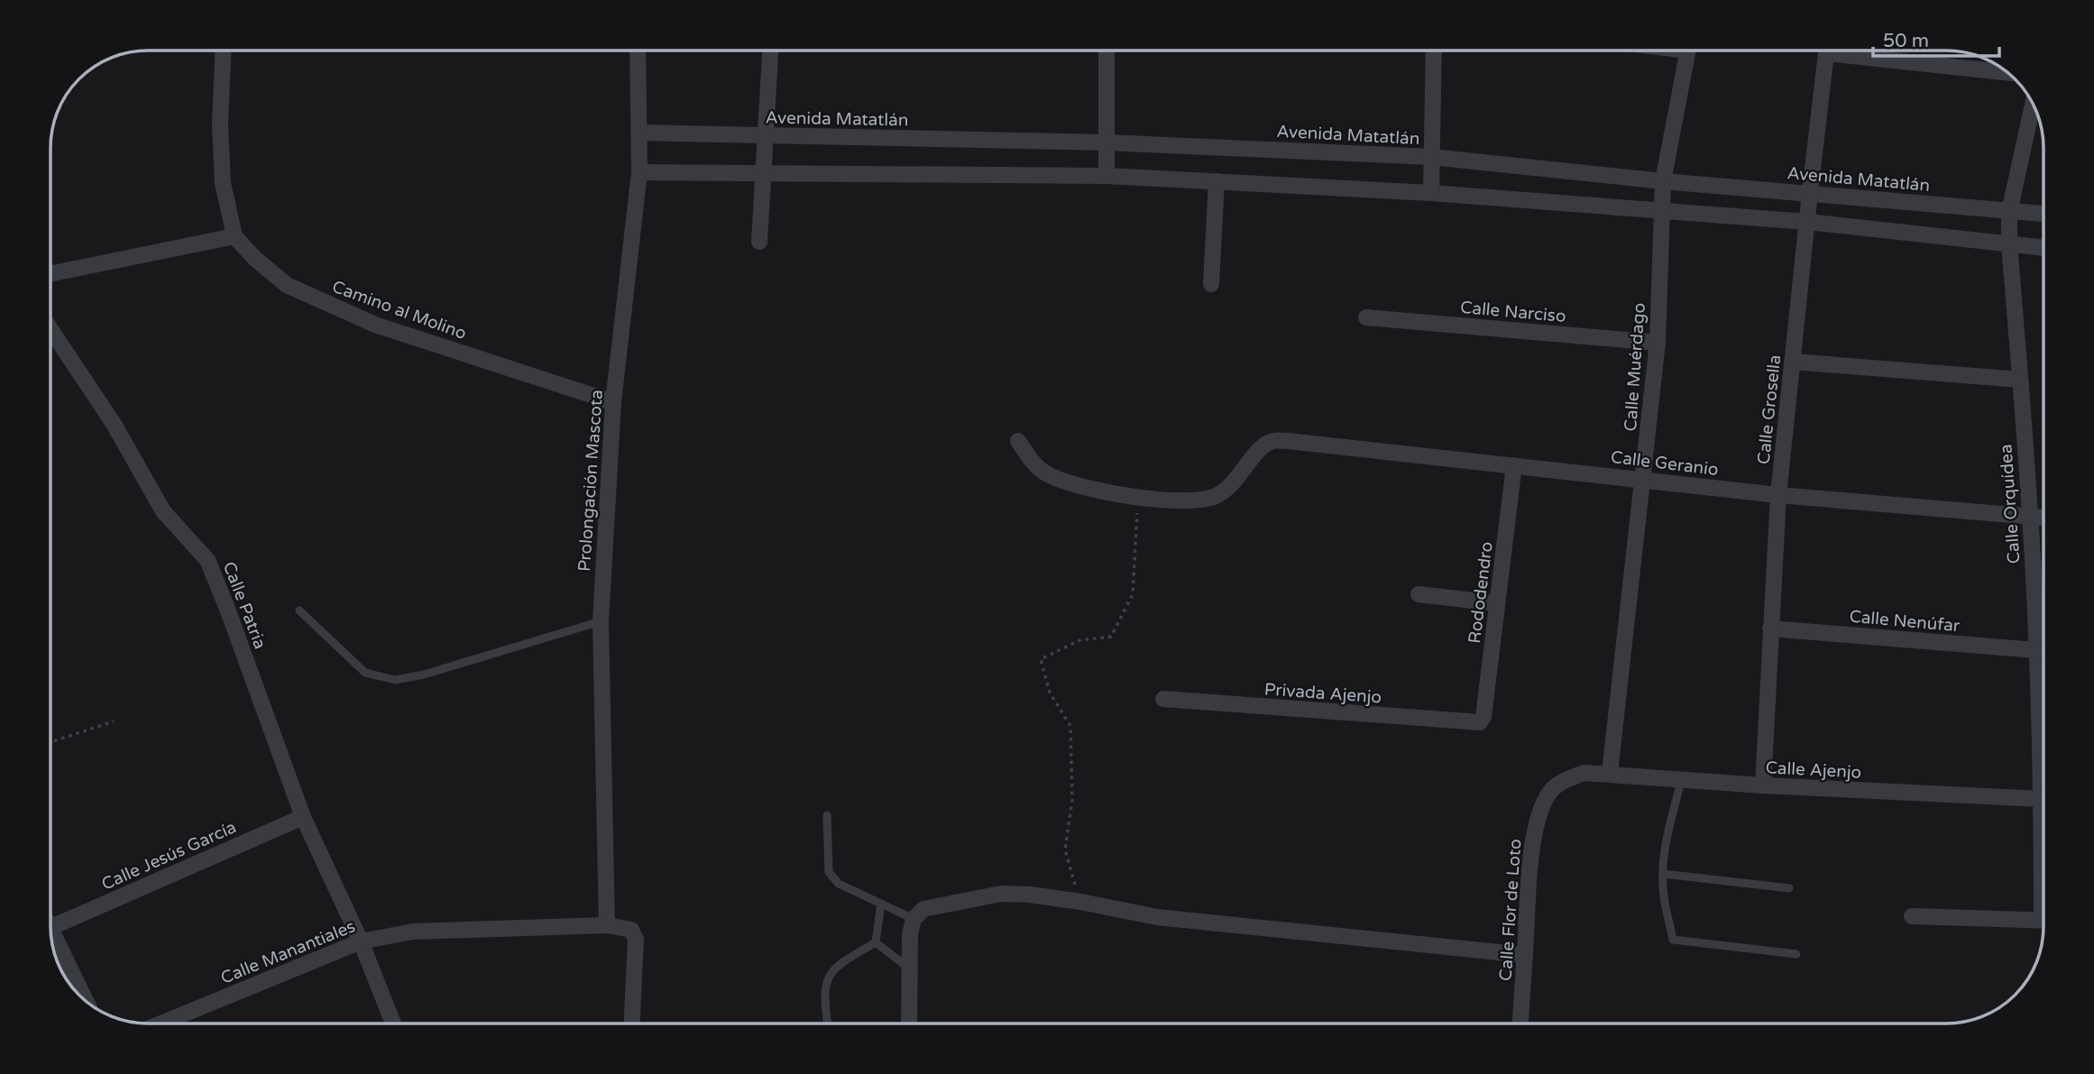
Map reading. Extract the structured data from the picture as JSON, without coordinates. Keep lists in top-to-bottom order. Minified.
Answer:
{"streets":{"street":["Avenida Matatlán","Camino al Molino","Calle Narciso","Calle Muérdago","Calle Grosella","Calle Geranio","Prolongación Mascota","Calle Orquídea","Rododendro","Calle Patria","Calle Nenúfar","Privada Ajenjo","Calle Ajenjo","Calle Jesús García","Calle Flor de Loto","Calle Manantiales"]},"crossings":[["Avenida Matatlán","Calle Muérdago"],["Avenida Matatlán","Calle Grosella"],["Avenida Matatlán","Prolongación Mascota"],["Avenida Matatlán","Calle Orquídea"],["Camino al Molino","Prolongación Mascota"],["Calle Narciso","Calle Muérdago"],["Calle Muérdago","Calle Geranio"],["Calle Muérdago","Calle Ajenjo"],["Calle Grosella","Calle Geranio"],["Calle Grosella","Calle Nenúfar"],["Calle Grosella","Calle Ajenjo"],["Calle Geranio","Calle Orquídea"],["Calle Geranio","Rododendro"],["Prolongación Mascota","Calle Manantiales"],["Calle Orquídea","Calle Nenúfar"],["Calle Orquídea","Calle Ajenjo"],["Rododendro","Privada Ajenjo"],["Calle Patria","Calle Jesús García"],["Calle Patria","Calle Manantiales"],["Calle Ajenjo","Calle Flor de Loto"]],"scale_bar":"50 m"}
